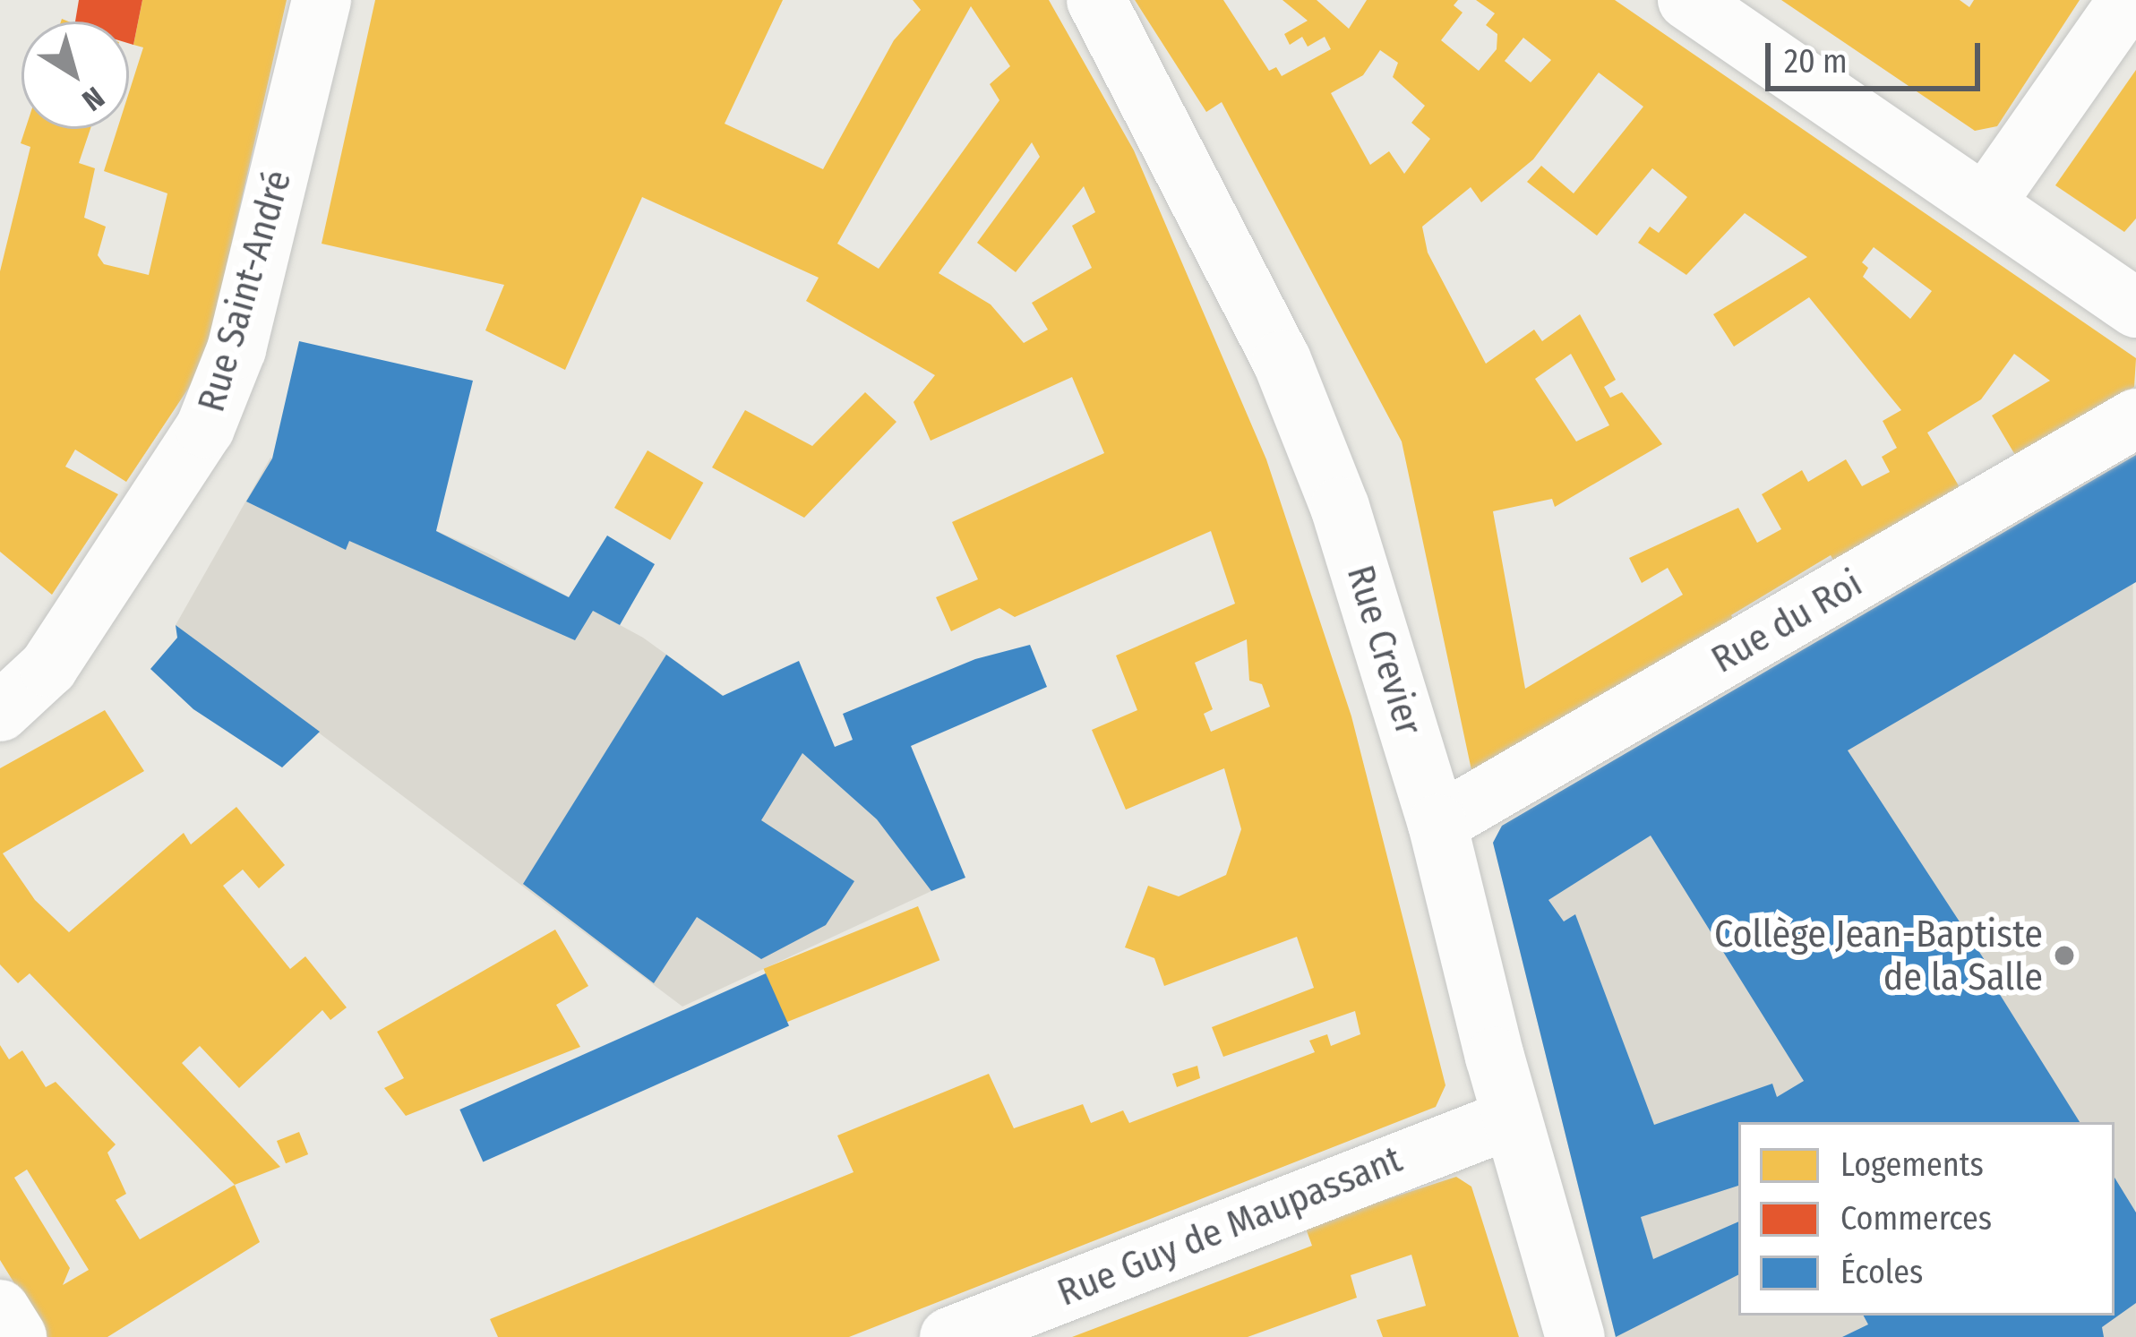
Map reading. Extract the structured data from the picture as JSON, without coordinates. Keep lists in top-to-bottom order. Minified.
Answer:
{"streets":{"street":["Rue Saint-André","Rue du Roi","Rue Crevier","Rue Guy de Maupassant"]},"crossings":[["Rue du Roi","Rue Crevier"],["Rue Crevier","Rue Guy de Maupassant"]],"places":["Collège Jean-Baptiste de la Salle"],"legend":["Logements","Commerces","Écoles"],"scale_bar":"20 m","north":"bottom right"}
